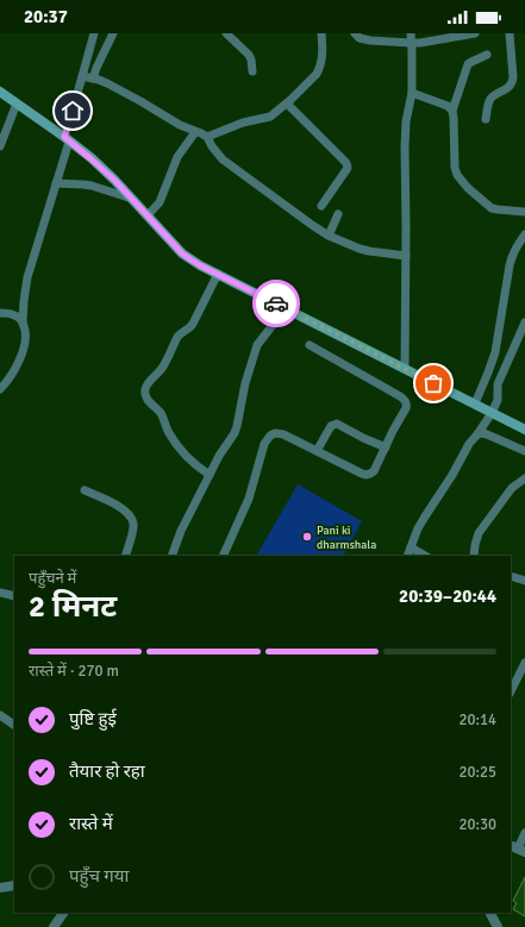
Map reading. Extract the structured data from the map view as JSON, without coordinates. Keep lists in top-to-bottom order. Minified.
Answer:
{"places":["Pani ki dharmshala"],"page":{"status":"20:37","heading":["2 मिनट","पहुँचने में","20:39–20:44"],"bar":"रास्ते में · 270 m","list":[["पुष्टि हुई","20:14"],["तैयार हो रहा","20:25"],["रास्ते में","20:30"],"पहुँच गया"]}}
